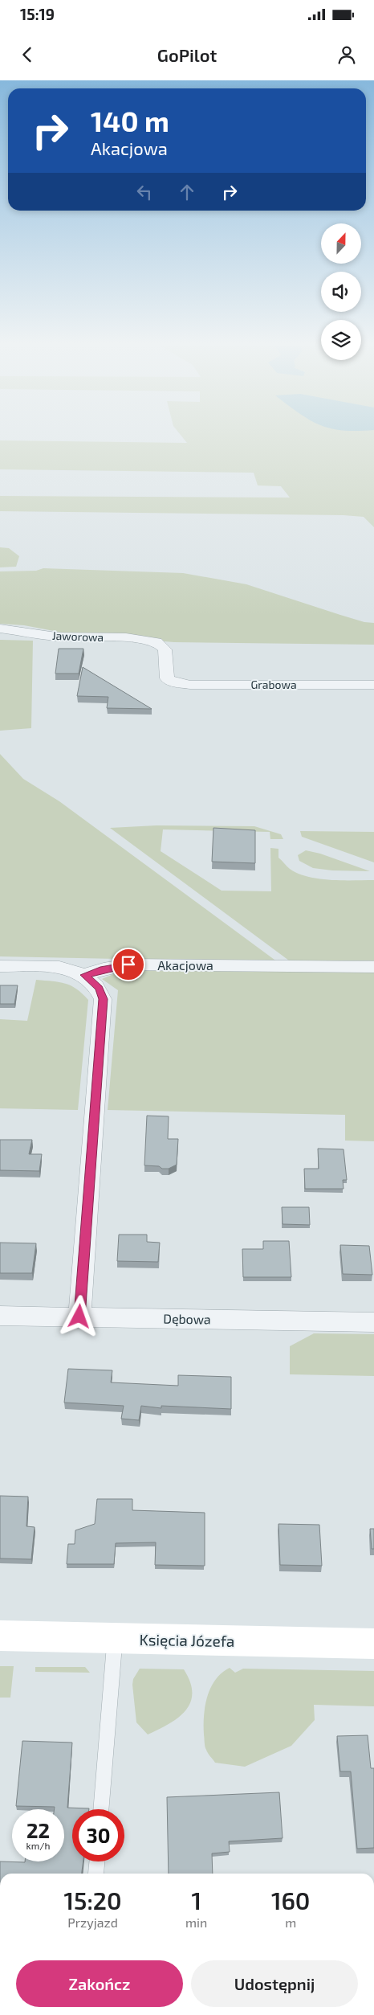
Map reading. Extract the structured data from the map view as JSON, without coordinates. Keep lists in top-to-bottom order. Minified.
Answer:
{"streets":{"street":["Jaworowa","Grabowa","Akacjowa","Dębowa","Księcia Józefa"]},"crossings":[["Jaworowa","Grabowa"]],"north":"top","page":{"status":"15:19","header":"GoPilot","turn":["140 m","Akacjowa"],"speed":"22 km/h","limit":"30","eta":["15:20","Przyjazd","1","min","160","m"],"buttons":["Zakończ","Udostępnij"]}}
